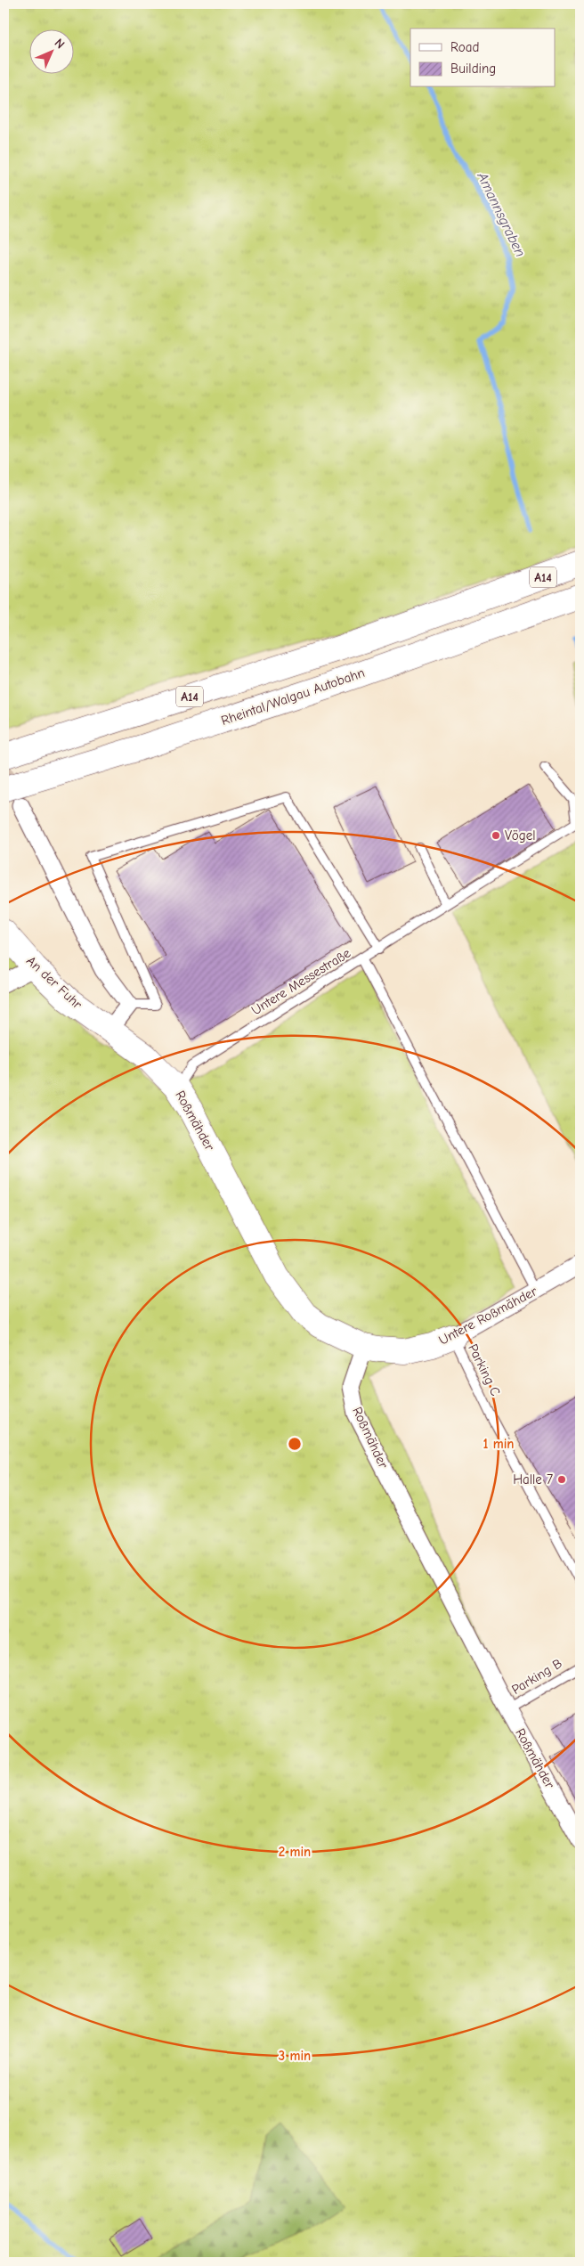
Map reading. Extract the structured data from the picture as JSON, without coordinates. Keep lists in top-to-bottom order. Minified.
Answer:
{"streets":{"main road":["A14","Rheintal/Walgau Autobahn","An der Fuhr","Roßmähder","Untere Roßmähder"],"lane":["Untere Messestraße","Parking C","Parking B"]},"crossings":[["Untere Messestraße","Roßmähder"],["An der Fuhr","Roßmähder"],["Roßmähder","Untere Roßmähder"],["Roßmähder","Parking B"],["Untere Roßmähder","Parking C"]],"water":["Amannsgraben"],"places":["Vögel","Halle 7"],"legend":["Road","Building"],"north":"top right","rings":["1 min","2 min","3 min"]}
